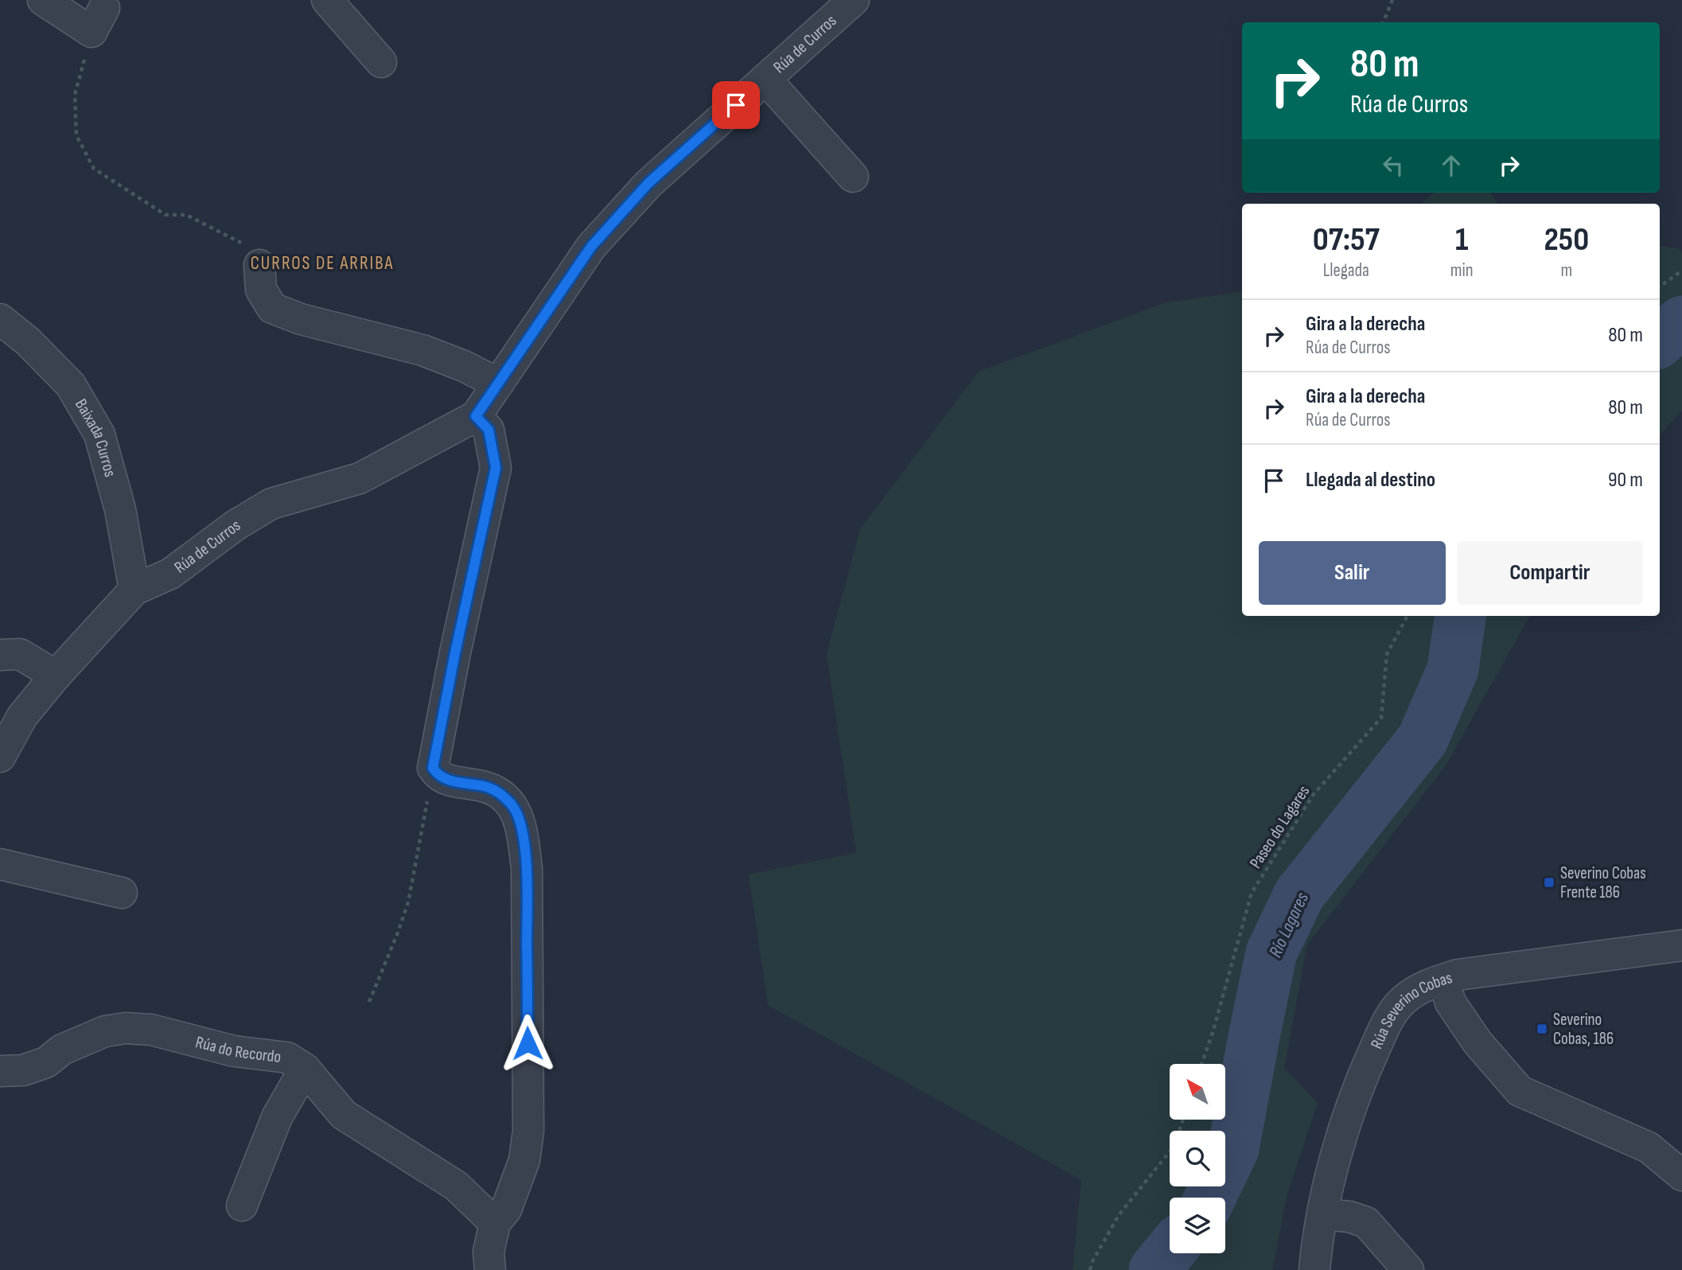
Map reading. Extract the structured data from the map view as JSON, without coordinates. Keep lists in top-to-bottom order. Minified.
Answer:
{"streets":{"street":["Rúa de Curros","Baixada Curros","Rúa Severino Cobas","Rúa do Recordo"],"path":["Paseo do Lagares"]},"crossings":[["Rúa de Curros","Baixada Curros"]],"districts":["CURROS DE ARRIBA"],"water":["Río Lagares"],"places":{"transit":["Severino Cobas Frente 186","Severino Cobas, 186"]},"north":"top left","page":{"turn":["80 m","Rúa de Curros"],"eta":["07:57","Llegada","1","min","250","m"],"list":[{"name":"Gira a la derecha","note":"Rúa de Curros","value":"80 m"},{"name":"Gira a la derecha","note":"Rúa de Curros","value":"80 m"},{"name":"Llegada al destino","value":"90 m"}],"buttons":["Salir","Compartir"]}}
